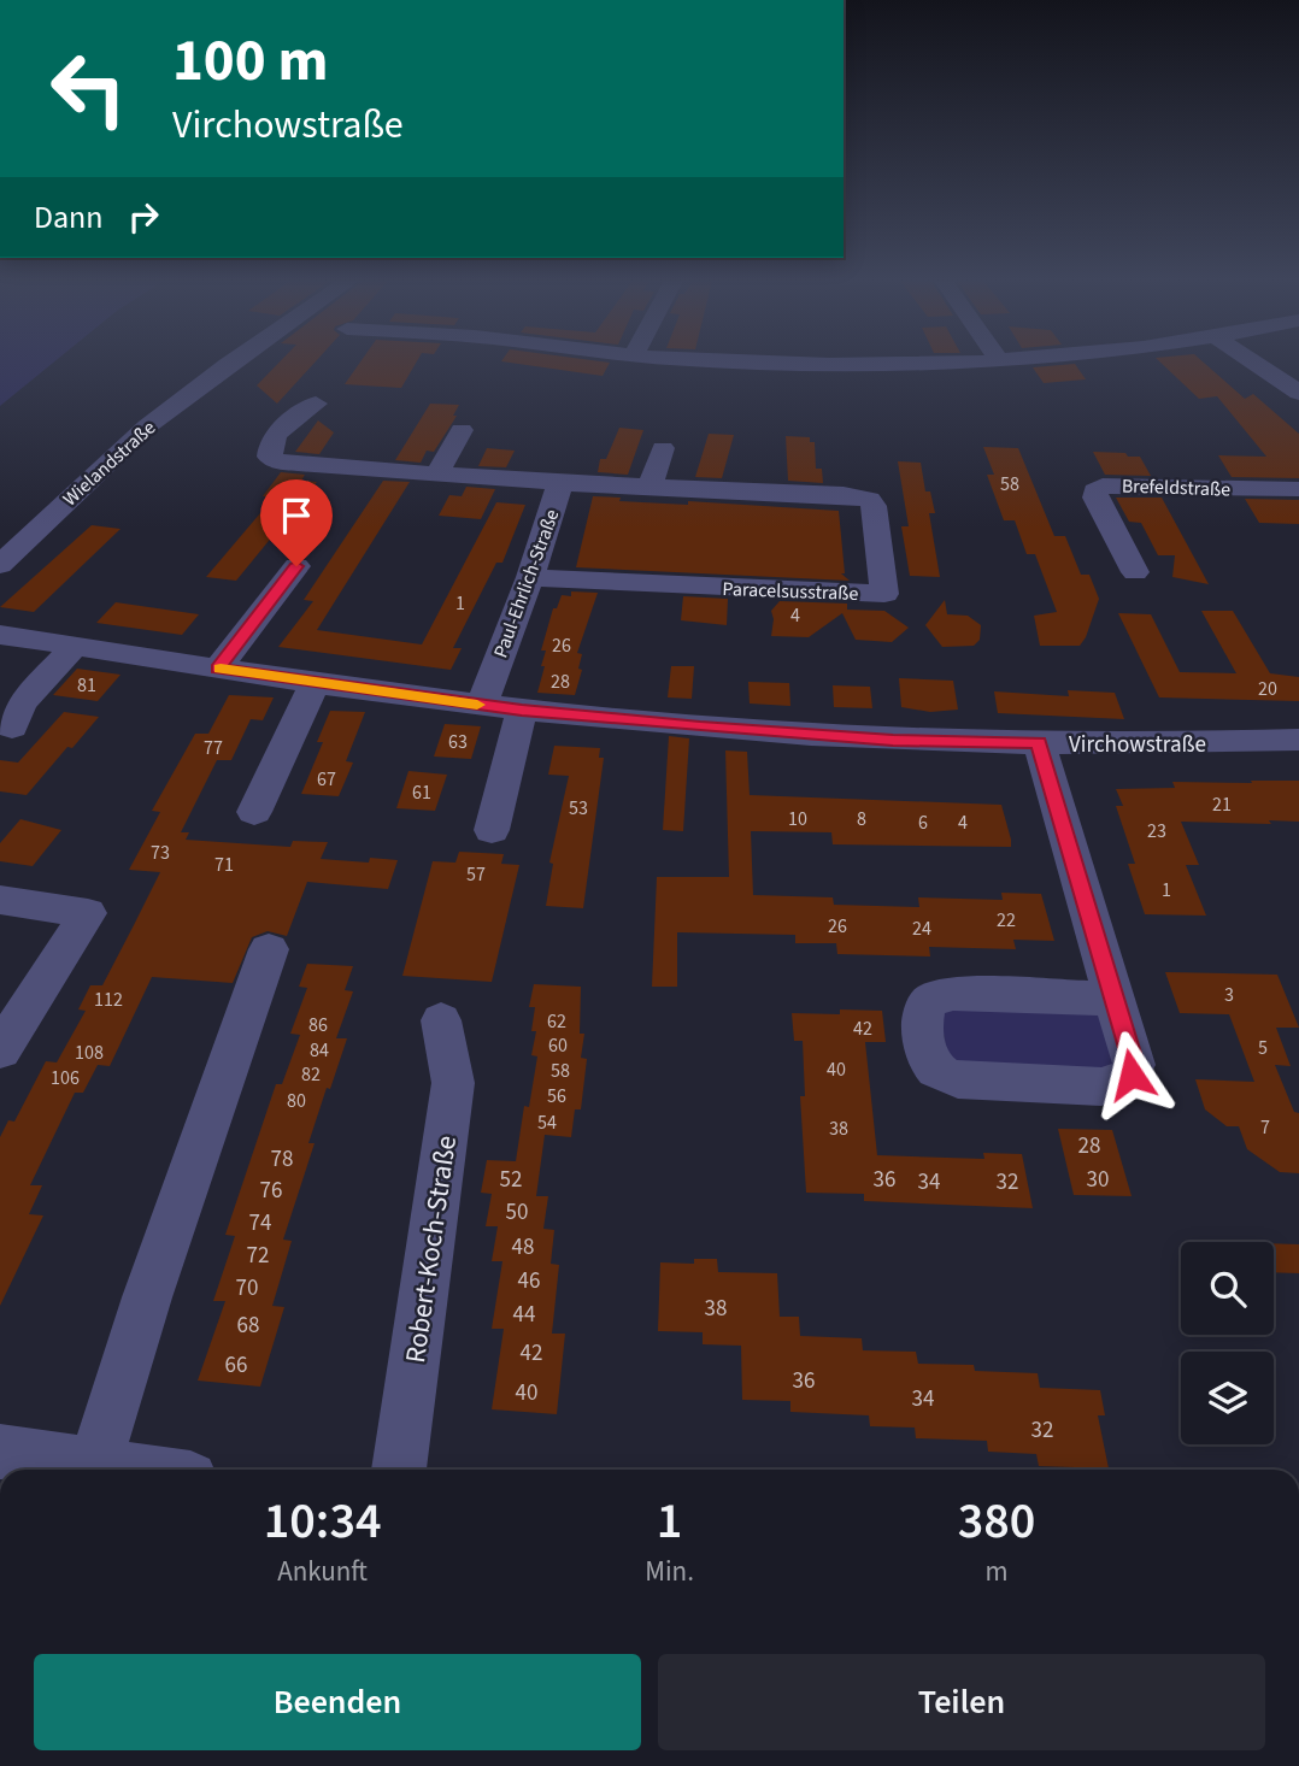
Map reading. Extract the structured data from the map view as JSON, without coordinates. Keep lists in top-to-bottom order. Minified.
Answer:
{"streets":{"street":["Wielandstraße","Brefeldstraße","Paul-Ehrlich-Straße","Paracelsusstraße","Virchowstraße","Robert-Koch-Straße"]},"crossings":[["Paul-Ehrlich-Straße","Paracelsusstraße"],["Paul-Ehrlich-Straße","Virchowstraße"]],"house_numbers":["58","1","4","26","28","81","20","63","77","67","61","21","53","10","8","6","4","23","73","71","57","1","22","26","24","3","112","62","86","42","60","5","84","108","40","58","82","106","56","80","54","7","38","28","78","52","36","30","34","32","76","50","74","48","72","46","70","38","44","68","42","66","36","40","34","32"],"page":{"turn":["100 m","Virchowstraße"],"then":"Dann","eta":["10:34","Ankunft","1","Min.","380","m"],"buttons":["Beenden","Teilen"]}}
